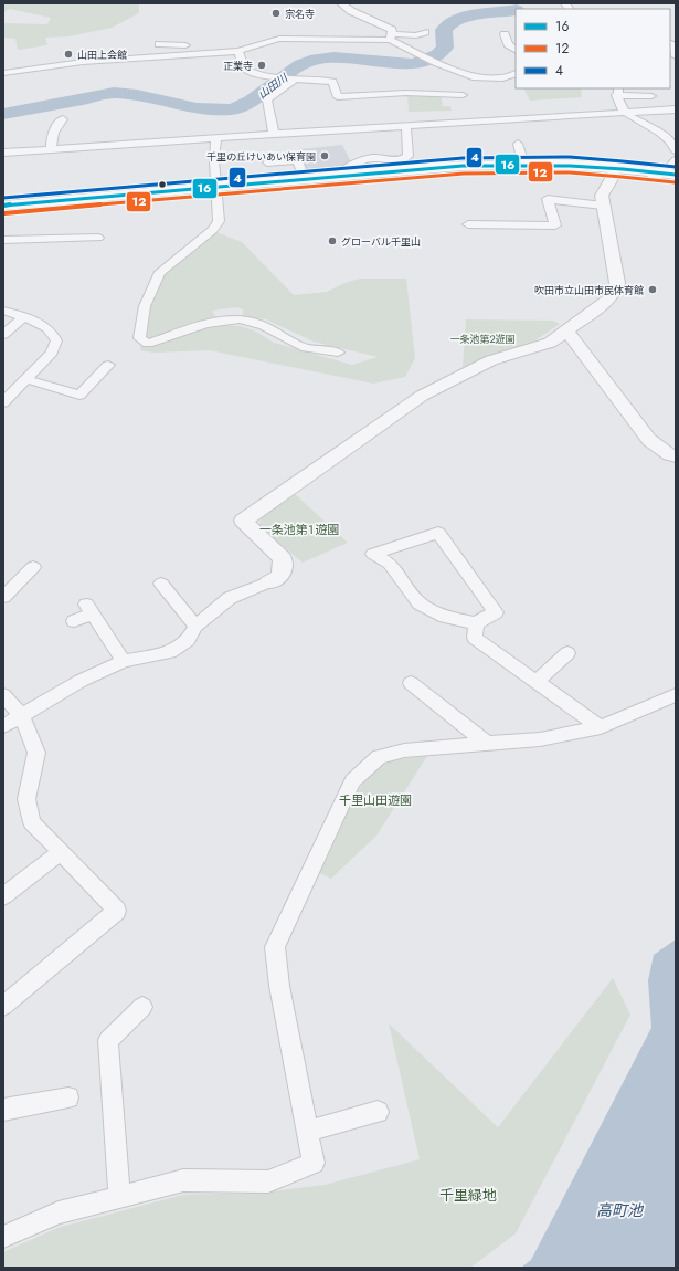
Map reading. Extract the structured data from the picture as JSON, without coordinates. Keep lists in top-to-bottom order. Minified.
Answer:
{"water":["山田川","高町池"],"parks":["一条池第２遊園","一条池第１遊園","千里山田遊園","千里緑地"],"places":["宗名寺","山田上会館","正業寺","千里の丘けいあい保育園","グローバル千里山","吹田市立山田市民体育館"],"lines":["transit line 4","transit line 16","transit line 12"],"legend":["16","12","4"]}
